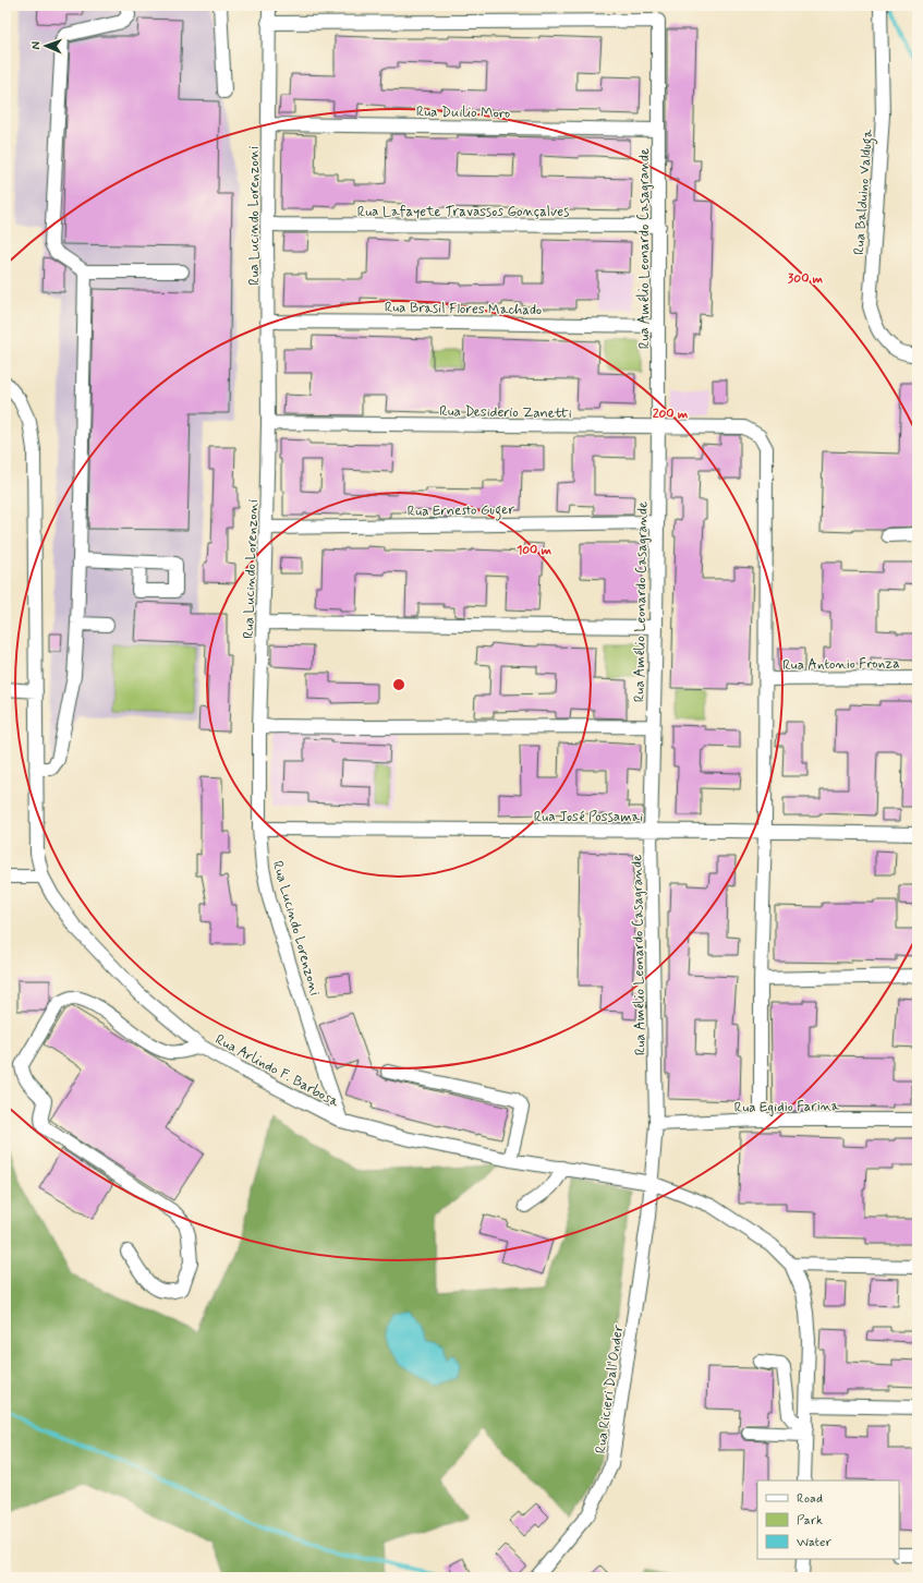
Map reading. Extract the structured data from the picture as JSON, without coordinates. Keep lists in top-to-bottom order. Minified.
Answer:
{"streets":{"street":["Rua Duilio Moro","Rua Balduino Valduga","Rua Lafayete Travassos Gonçalves","Rua Lucindo Lorenzoni","Rua Amélio Leonardo Casagrande","Rua Brasil Flores Machado","Rua Desiderio Zanetti","Rua Ernesto Guger","Rua Antonio Fronza","Rua José Possamai","Rua Arlindo F. Barbosa","Rua Egidio Farina","Rua Ricieri Dall'Onder"]},"crossings":[["Rua Duilio Moro","Rua Lucindo Lorenzoni"],["Rua Duilio Moro","Rua Amélio Leonardo Casagrande"],["Rua Lafayete Travassos Gonçalves","Rua Lucindo Lorenzoni"],["Rua Lafayete Travassos Gonçalves","Rua Amélio Leonardo Casagrande"],["Rua Lucindo Lorenzoni","Rua Amélio Leonardo Casagrande"],["Rua Lucindo Lorenzoni","Rua Brasil Flores Machado"],["Rua Lucindo Lorenzoni","Rua Desiderio Zanetti"],["Rua Lucindo Lorenzoni","Rua Ernesto Guger"],["Rua Lucindo Lorenzoni","Rua José Possamai"],["Rua Lucindo Lorenzoni","Rua Arlindo F. Barbosa"],["Rua Amélio Leonardo Casagrande","Rua Brasil Flores Machado"],["Rua Amélio Leonardo Casagrande","Rua Desiderio Zanetti"],["Rua Amélio Leonardo Casagrande","Rua Ernesto Guger"],["Rua Amélio Leonardo Casagrande","Rua José Possamai"],["Rua Amélio Leonardo Casagrande","Rua Arlindo F. Barbosa"],["Rua Amélio Leonardo Casagrande","Rua Egidio Farina"],["Rua Amélio Leonardo Casagrande","Rua Ricieri Dall'Onder"],["Rua Desiderio Zanetti","Rua Antonio Fronza"],["Rua Arlindo F. Barbosa","Rua Ricieri Dall'Onder"]],"legend":["Road","Park","Water"],"north":"left","rings":["300 m","200 m","100 m"]}
